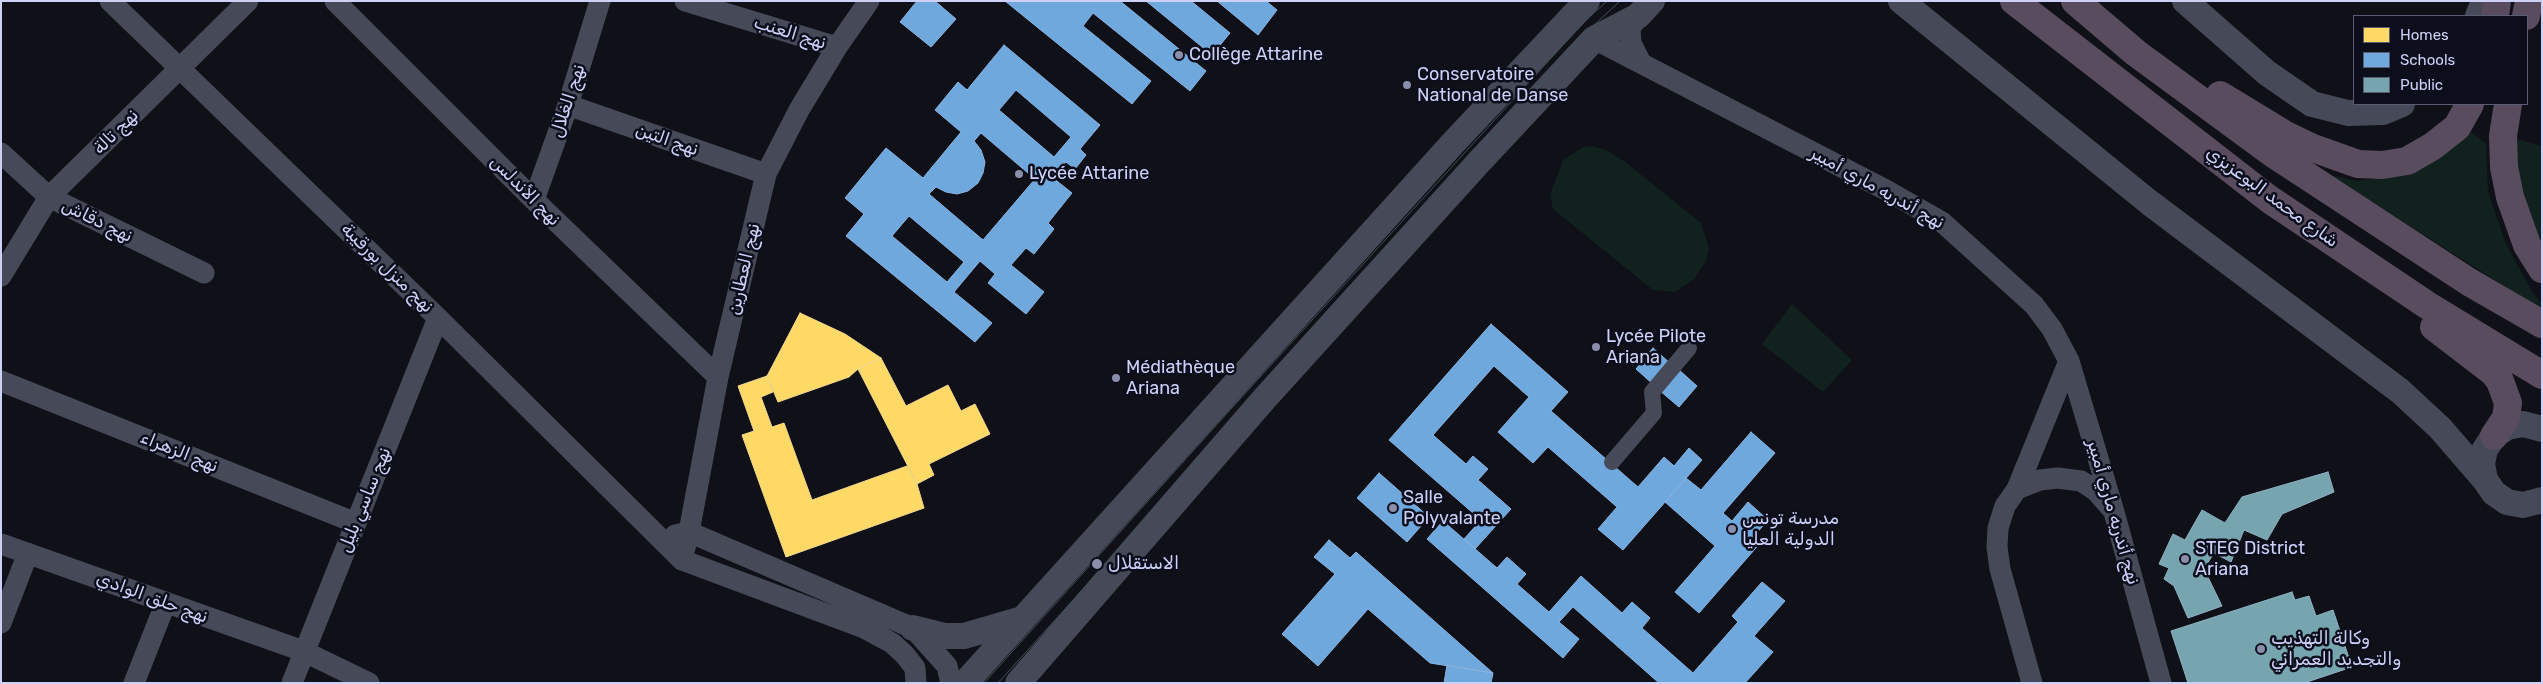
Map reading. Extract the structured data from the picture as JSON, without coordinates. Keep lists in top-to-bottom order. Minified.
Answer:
{"streets":{"highway":["شارع محمد البوعزيزي"],"street":["نهج العنب","نهج الغلال","نهج تالة","نهج التين","نهج أندريه ماري أمبير","نهج الأندلس","نهج دقاش","نهج منزل بورقيبة","نهج العطارين","نهج الزهراء","نهج ساسي بليل","نهج حلق الوادي"]},"crossings":[["نهج العنب","نهج العطارين"],["نهج الغلال","نهج التين"],["نهج الغلال","نهج الأندلس"],["نهج تالة","نهج دقاش"],["نهج تالة","نهج منزل بورقيبة"],["نهج التين","نهج العطارين"],["نهج الأندلس","نهج العطارين"],["نهج منزل بورقيبة","نهج العطارين"],["نهج منزل بورقيبة","نهج ساسي بليل"],["نهج الزهراء","نهج ساسي بليل"],["نهج ساسي بليل","نهج حلق الوادي"]],"places":["Collège Attarine","Conservatoire National de Danse","Lycée Attarine","Lycée Pilote Ariana","Médiathèque Ariana","Salle Polyvalante","مدرسة تونس الدولية العليا","STEG District Ariana","الاستقلال","وكالة التهذيب والتجديد العمراني"],"legend":["Homes","Schools","Public"]}
